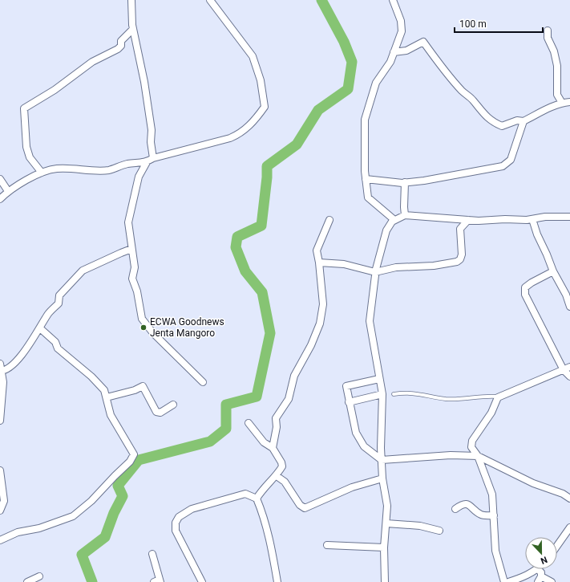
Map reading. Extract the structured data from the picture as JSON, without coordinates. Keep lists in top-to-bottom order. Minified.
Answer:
{"places":["ECWA Goodnews Jenta Mangoro"],"scale_bar":"100 m","north":"bottom"}
